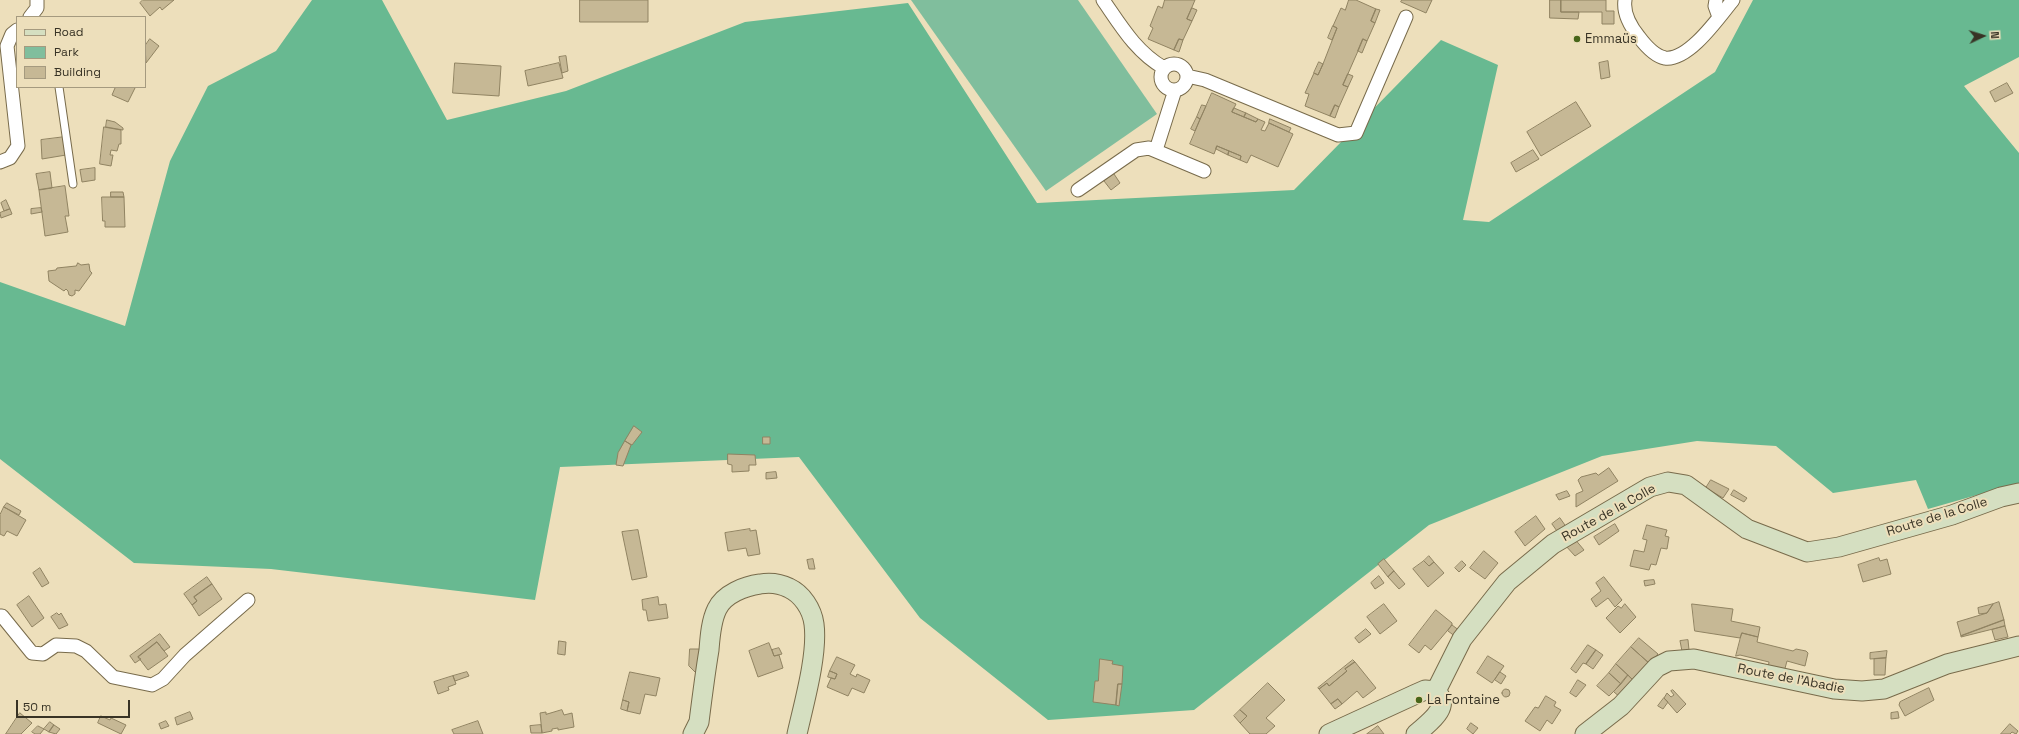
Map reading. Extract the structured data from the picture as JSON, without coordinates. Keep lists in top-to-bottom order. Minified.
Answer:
{"streets":{"street":["Route de la Colle","Route de l'Abadie"]},"places":["Emmaüs","La Fontaine"],"legend":["Road","Park","Building"],"scale_bar":"50 m","north":"right"}
